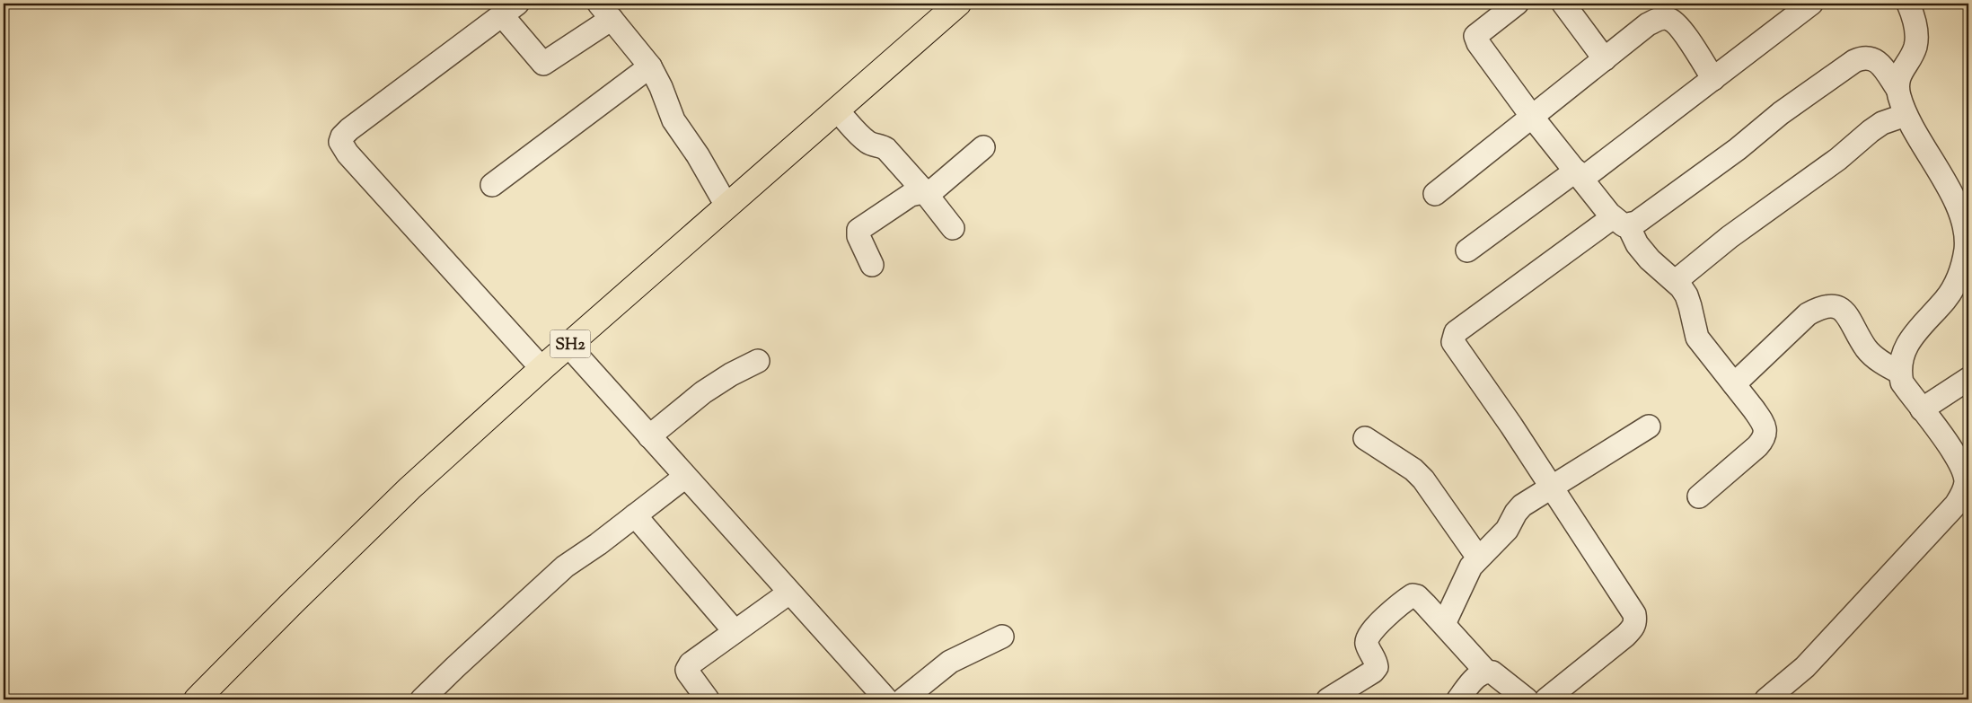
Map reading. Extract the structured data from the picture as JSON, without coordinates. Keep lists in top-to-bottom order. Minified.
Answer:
{"streets":{"main road":["SH2"]}}
